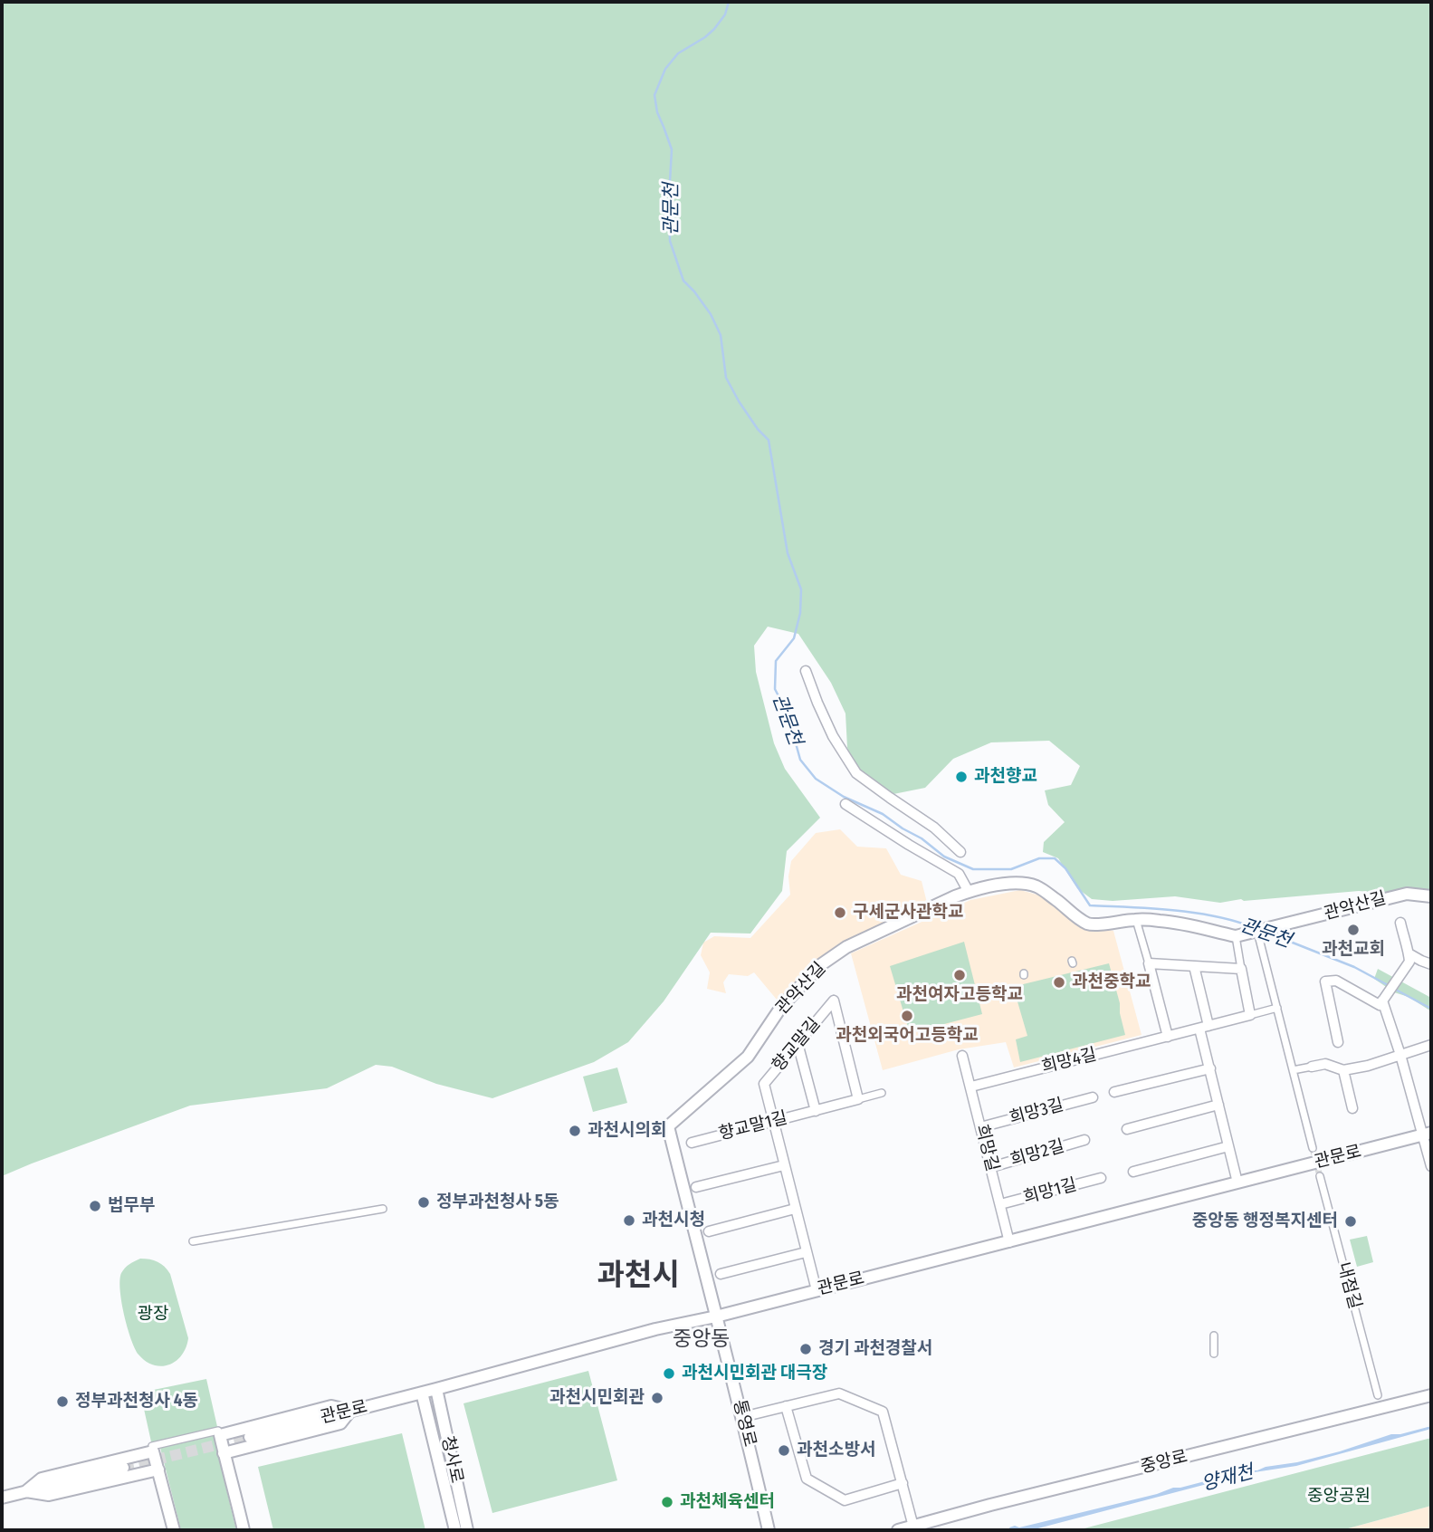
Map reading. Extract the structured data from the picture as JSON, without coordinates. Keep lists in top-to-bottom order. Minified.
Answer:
{"streets":{"street":["관악산길","향교말길","희망4길","희망3길","향교말1길","희망길","희망2길","관문로","희망1길","내점길","통영로","청사로","중앙로"]},"crossings":[["관악산길","관문로"],["관악산길","통영로"],["향교말길","향교말1길"],["향교말길","관문로"],["희망4길","희망길"],["희망3길","희망길"],["희망길","희망2길"],["희망길","관문로"],["희망길","희망1길"],["관문로","통영로"],["관문로","청사로"]],"districts":["과천시","중앙동"],"water":["관문천","양재천"],"parks":["광장","중앙공원"],"places":["과천향교","구세군사관학교","과천교회","과천여자고등학교","과천중학교","과천외국어고등학교","과천시의회","정부과천청사 5동","법무부","과천시청","중앙동 행정복지센터","경기 과천경찰서","과천시민회관 대극장","과천시민회관","정부과천청사 4동","과천소방서","과천체육센터"]}
